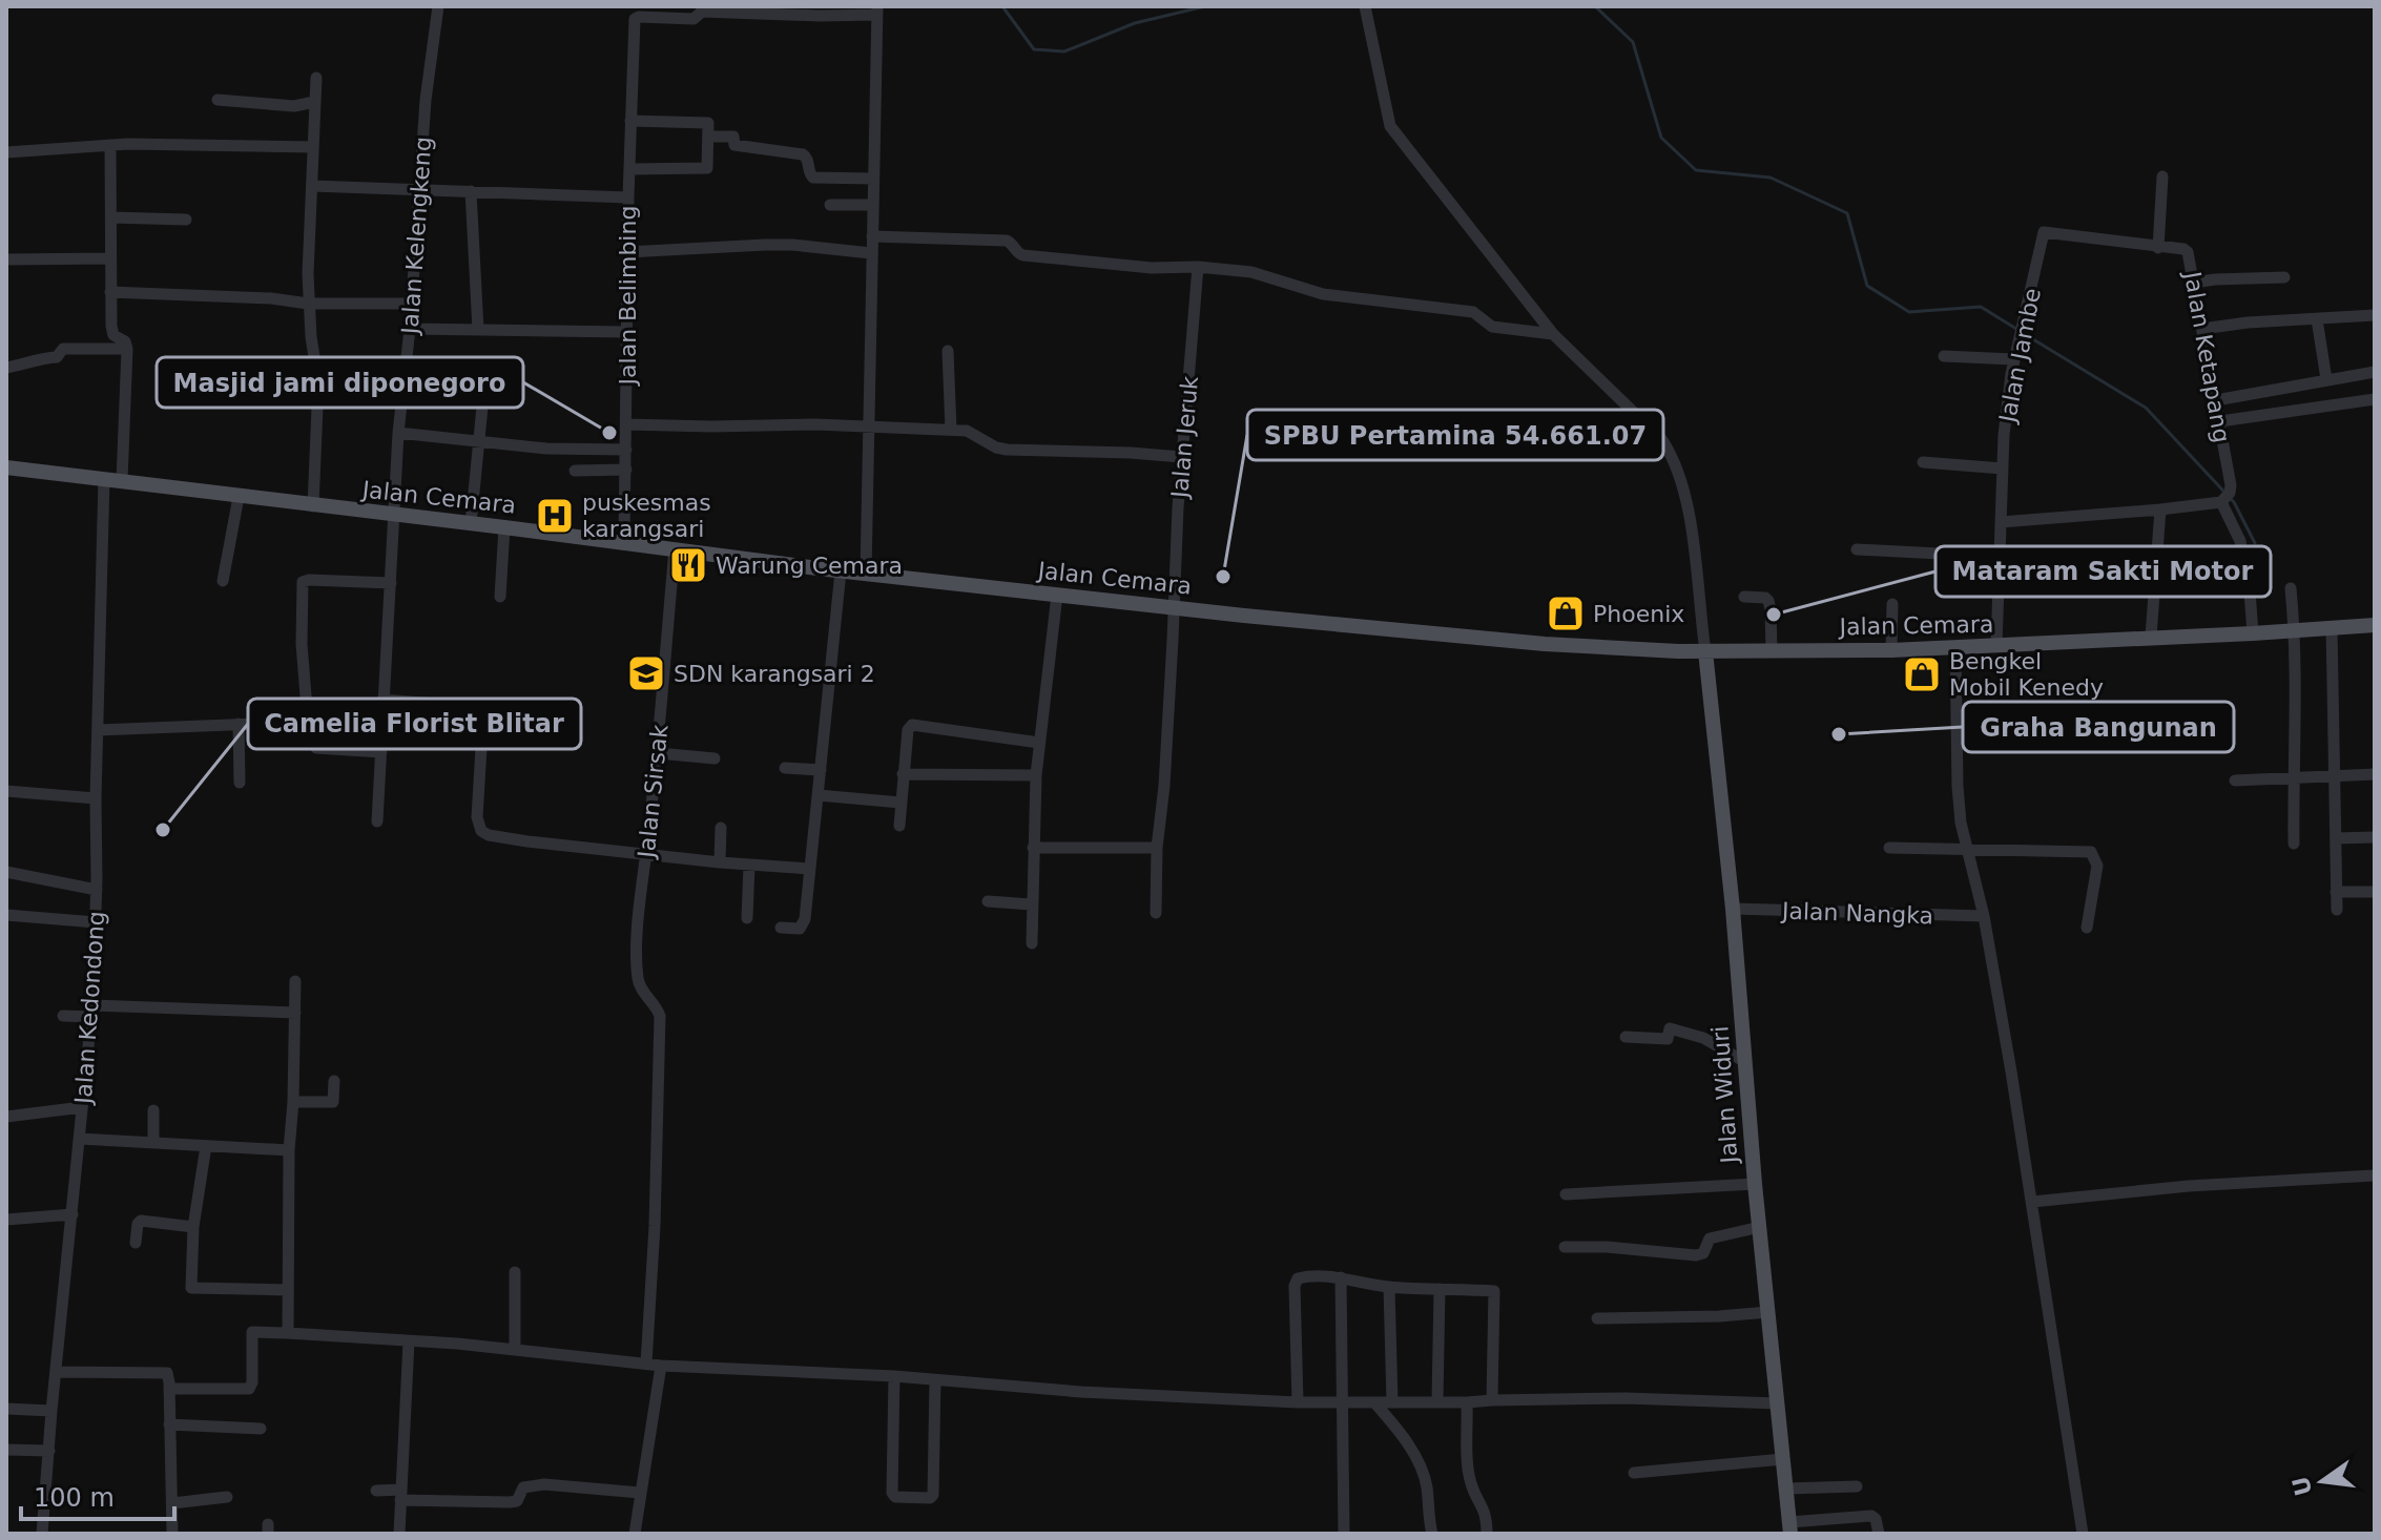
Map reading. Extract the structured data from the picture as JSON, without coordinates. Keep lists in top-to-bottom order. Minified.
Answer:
{"streets":{"main road":["Jalan Cemara","Jalan Widuri"],"street":["Jalan Kelengkeng","Jalan Belimbing","Jalan Jambe","Jalan Ketapang","Jalan Jeruk","Jalan Sirsak","Jalan Nangka","Jalan Kedondong"]},"crossings":[["Jalan Kelengkeng","Jalan Cemara"],["Jalan Belimbing","Jalan Cemara"],["Jalan Jambe","Jalan Ketapang"],["Jalan Jambe","Jalan Cemara"],["Jalan Ketapang","Jalan Cemara"],["Jalan Jeruk","Jalan Cemara"],["Jalan Cemara","Jalan Sirsak"],["Jalan Cemara","Jalan Kedondong"],["Jalan Cemara","Jalan Widuri"],["Jalan Nangka","Jalan Widuri"]],"places":{"other":["Masjid jami diponegoro","SPBU Pertamina 54.661.07","Mataram Sakti Motor","Graha Bangunan","Camelia Florist Blitar"],"hospital":["puskesmas karangsari"],"restaurant":["Warung Cemara"],"shop":["Phoenix","Bengkel Mobil Kenedy"],"school or university":["SDN karangsari 2"]},"scale_bar":"100 m","north":"left"}
